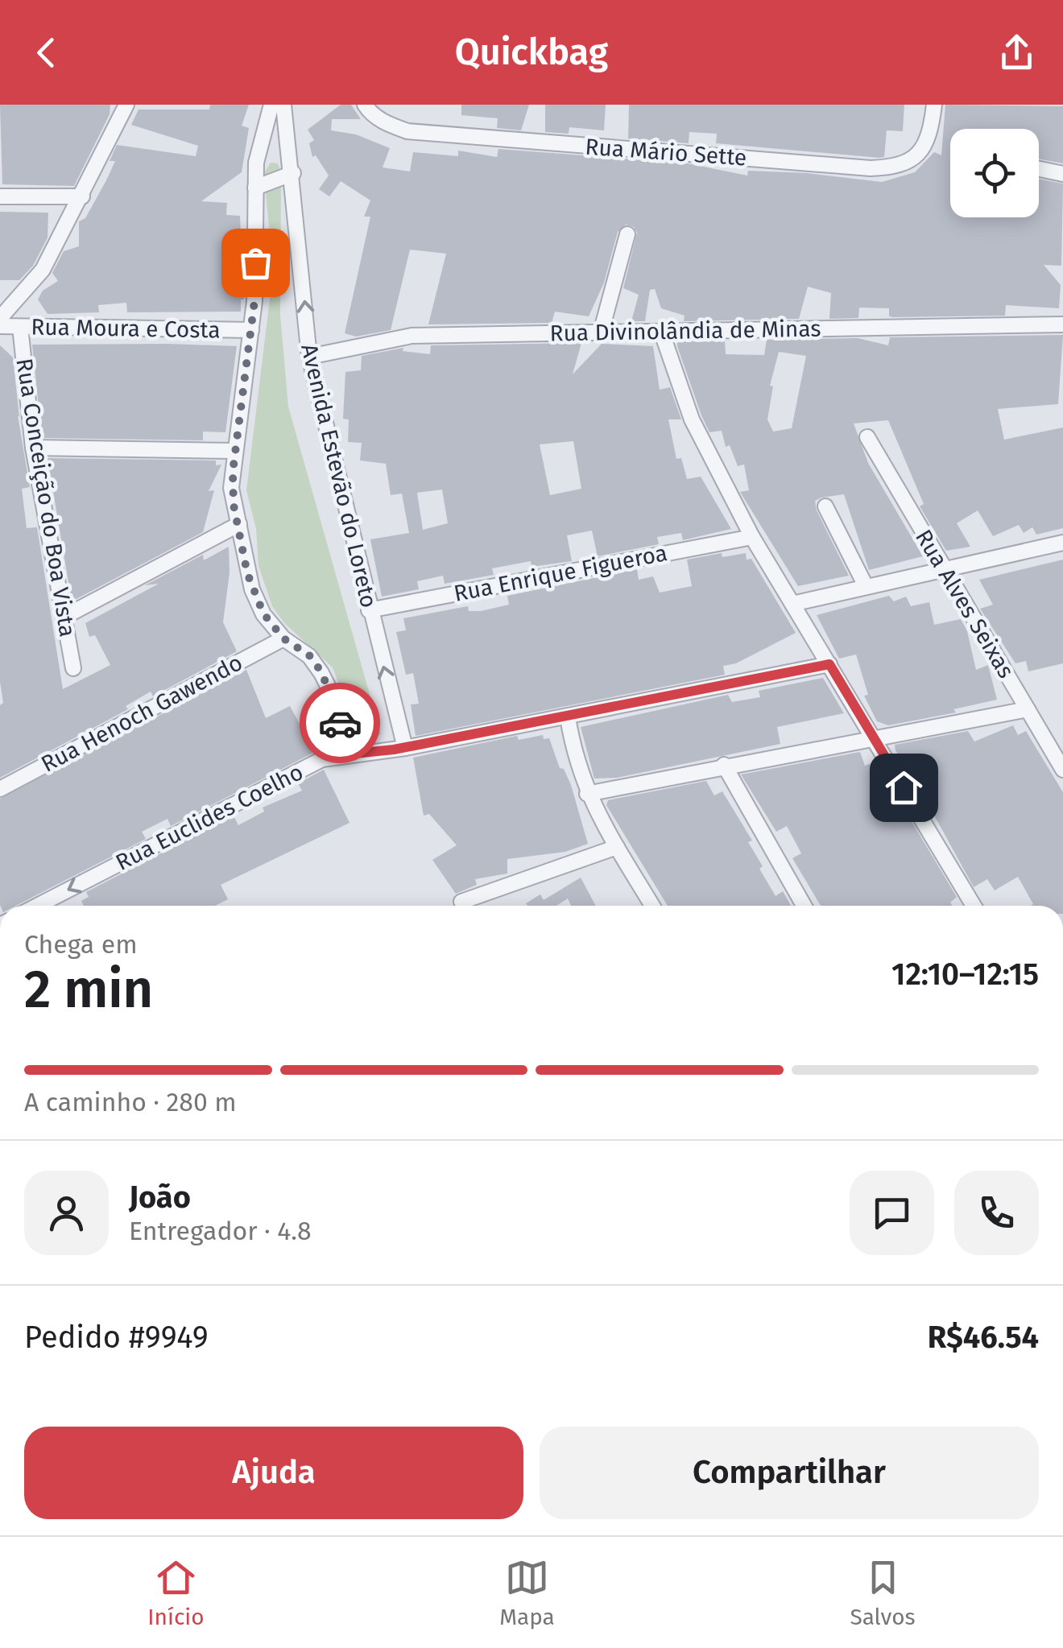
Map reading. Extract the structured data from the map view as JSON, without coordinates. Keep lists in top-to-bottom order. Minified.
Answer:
{"streets":{"street":["Rua Mário Sette","Rua Moura e Costa","Rua Divinolândia de Minas","Avenida Estevão do Loreto","Rua Conceição do Boa Vista","Rua Enrique Figueroa","Rua Alves Seixas","Rua Henoch Gawendo","Rua Euclides Coelho"]},"crossings":[["Rua Moura e Costa","Rua Conceição do Boa Vista"],["Rua Divinolândia de Minas","Avenida Estevão do Loreto"],["Avenida Estevão do Loreto","Rua Enrique Figueroa"],["Avenida Estevão do Loreto","Rua Euclides Coelho"]],"one_way":["Rua Euclides Coelho"],"page":{"header":"Quickbag","heading":["2 min","Chega em","12:10–12:15"],"panel":["João","Entregador · 4.8","Pedido #9949","R$46.54"],"bar":"A caminho · 280 m","buttons":["Ajuda","Compartilhar"],"tabs":["Início","Mapa","Salvos"]}}
